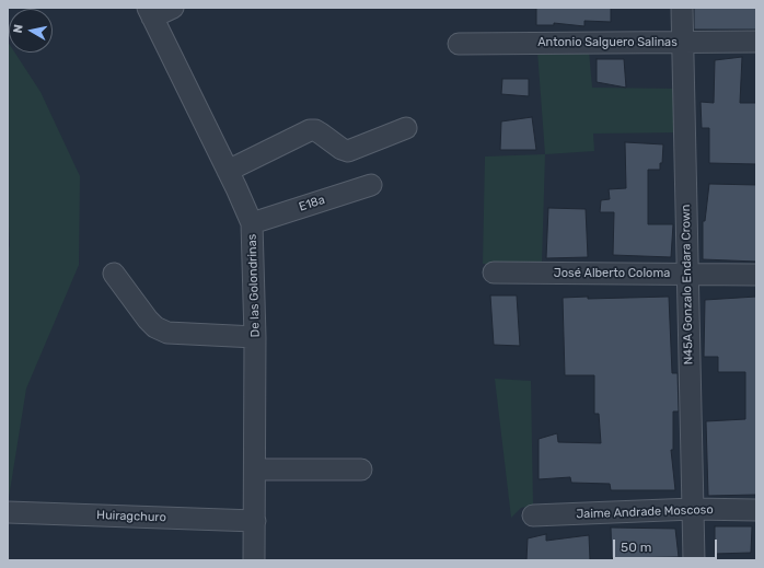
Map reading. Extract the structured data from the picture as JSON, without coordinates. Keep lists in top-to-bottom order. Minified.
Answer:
{"streets":{"street":["Antonio Salguero Salinas","E18a","José Alberto Coloma","N45A Gonzalo Endara Crown","De las Golondrinas","Jaime Andrade Moscoso","Huiragchuro"]},"crossings":[["Antonio Salguero Salinas","N45A Gonzalo Endara Crown"],["E18a","De las Golondrinas"],["José Alberto Coloma","N45A Gonzalo Endara Crown"],["N45A Gonzalo Endara Crown","Jaime Andrade Moscoso"],["De las Golondrinas","Huiragchuro"]],"scale_bar":"50 m","north":"left"}
